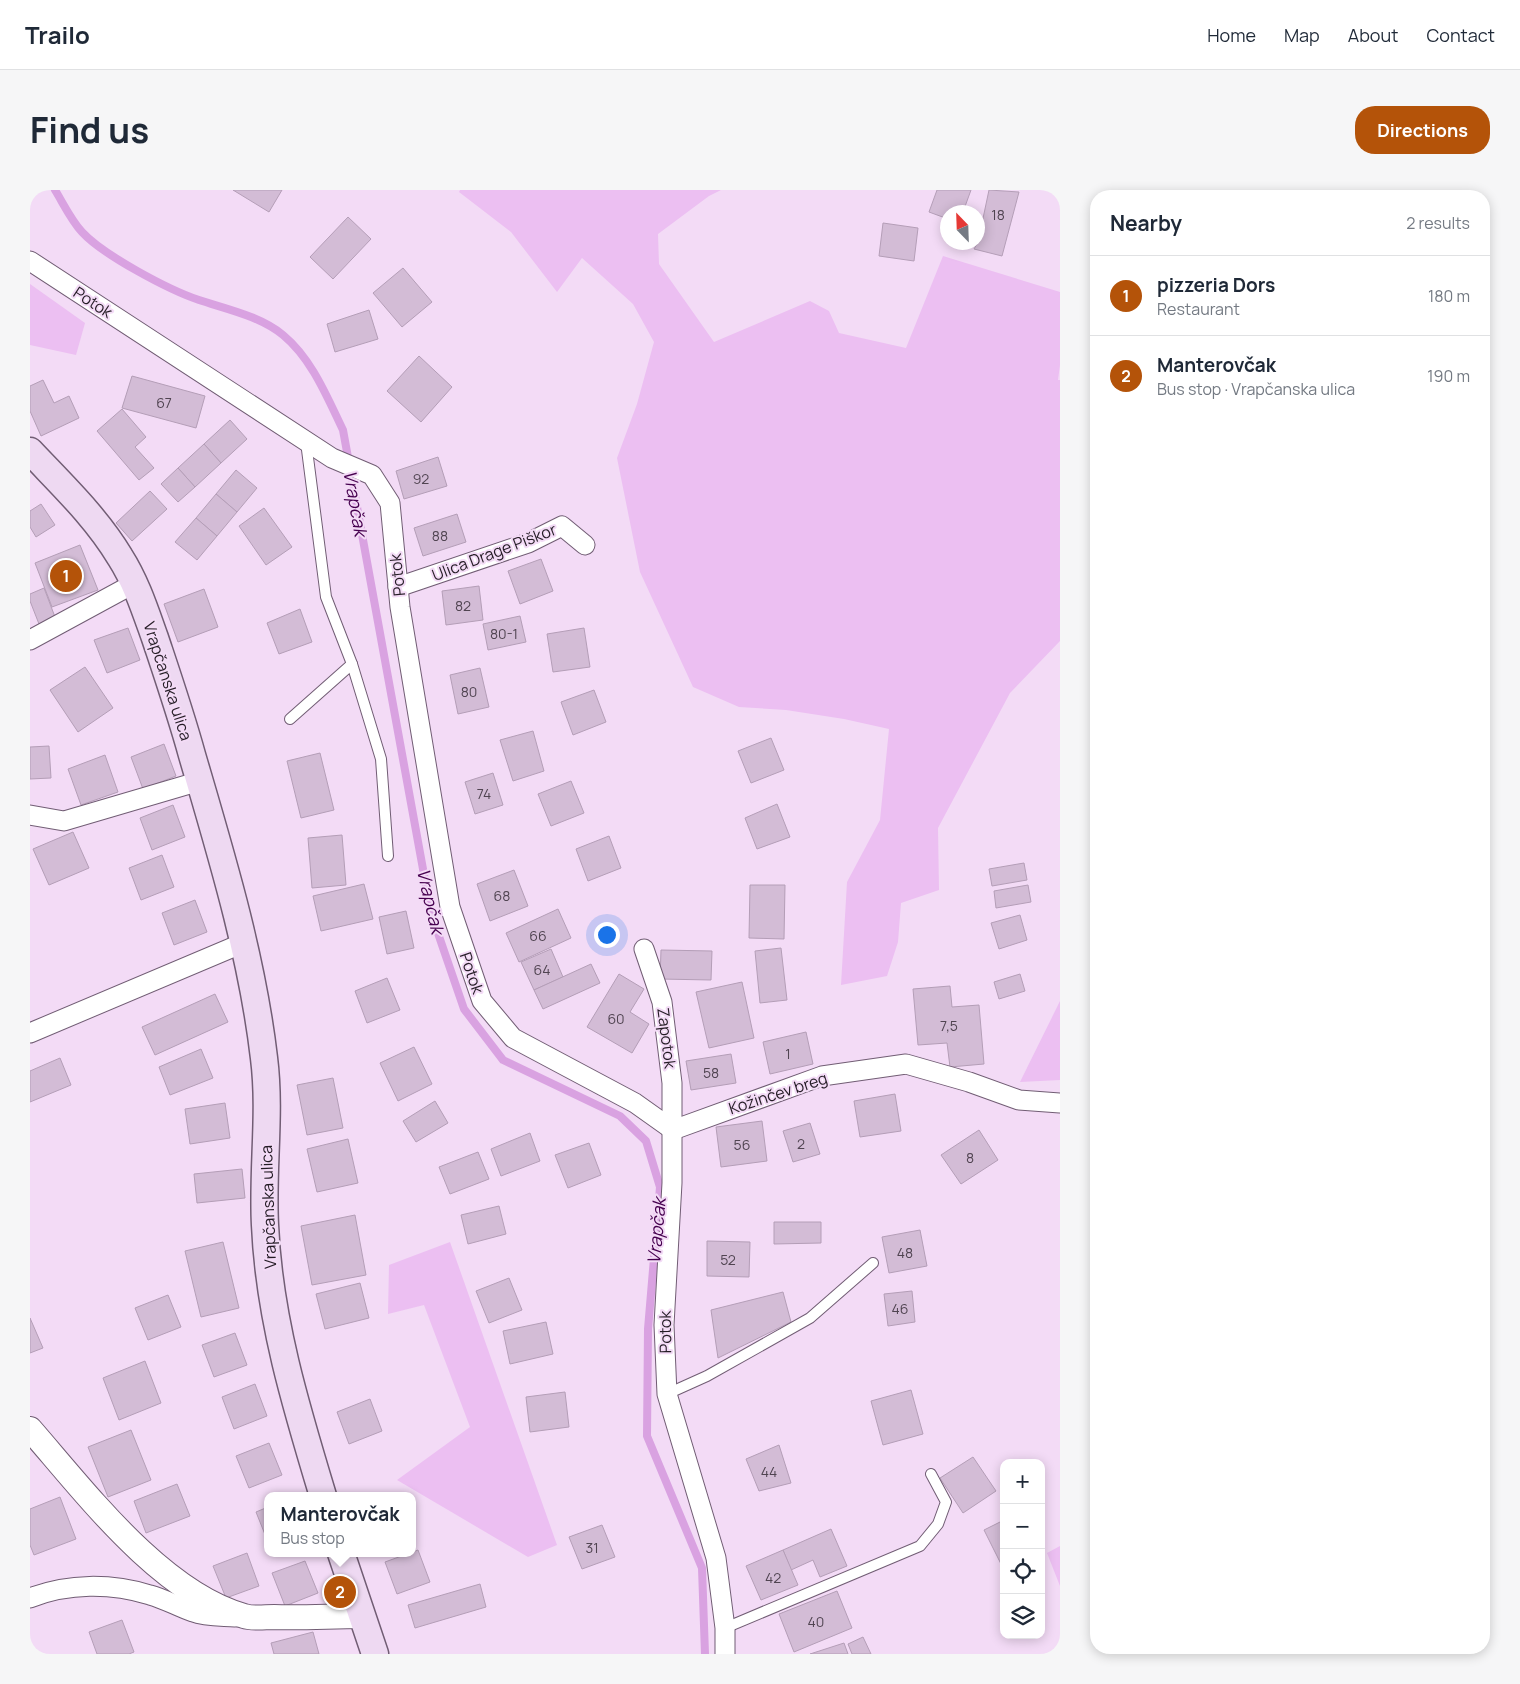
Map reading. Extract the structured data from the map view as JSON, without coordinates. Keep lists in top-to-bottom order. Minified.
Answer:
{"streets":{"main road":["Vrapčanska ulica"],"street":["Potok","Ulica Drage Piškor","Zapotok","Kožinčev breg"]},"crossings":[["Potok","Ulica Drage Piškor"],["Potok","Zapotok"],["Potok","Kožinčev breg"],["Zapotok","Kožinčev breg"]],"water":["Vrapčak"],"house_numbers":["18","67","92","88","82","80-1","80","74","68","66","64","60","7,5","1","58","2","56","8","48","52","46","44","31","42","40"],"north":"top left","page":{"header":"Trailo","nav":["Home","Map","About","Contact"],"title":"Find us","buttons":"Directions","heading":["Nearby","2 results"],"list":[{"mark":"1","name":"pizzeria Dors","note":"Restaurant","value":"180 m"},{"mark":"2","name":"Manterovčak","note":"Bus stop · Vrapčanska ulica","value":"190 m"}],"pins":["1","2"],"map_buttons":["+","−"],"popup":["Manterovčak","Bus stop"]}}
